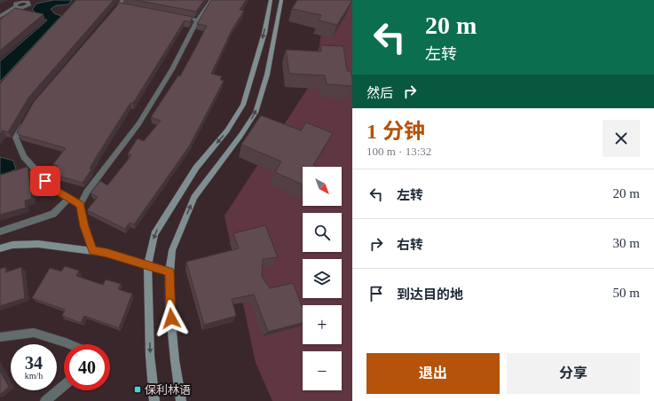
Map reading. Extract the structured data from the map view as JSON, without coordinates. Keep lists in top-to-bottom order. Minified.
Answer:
{"places":{"transit":["保利林语"]},"north":"bottom right","page":{"turn":["20 m","左转"],"then":"然后","heading":["1 分钟","100 m · 13:32"],"map_buttons":["+","−"],"list":[{"name":"左转","value":"20 m"},{"name":"右转","value":"30 m"},{"name":"到达目的地","value":"50 m"}],"speed":"34 km/h","limit":"40","buttons":["退出","分享"]}}
